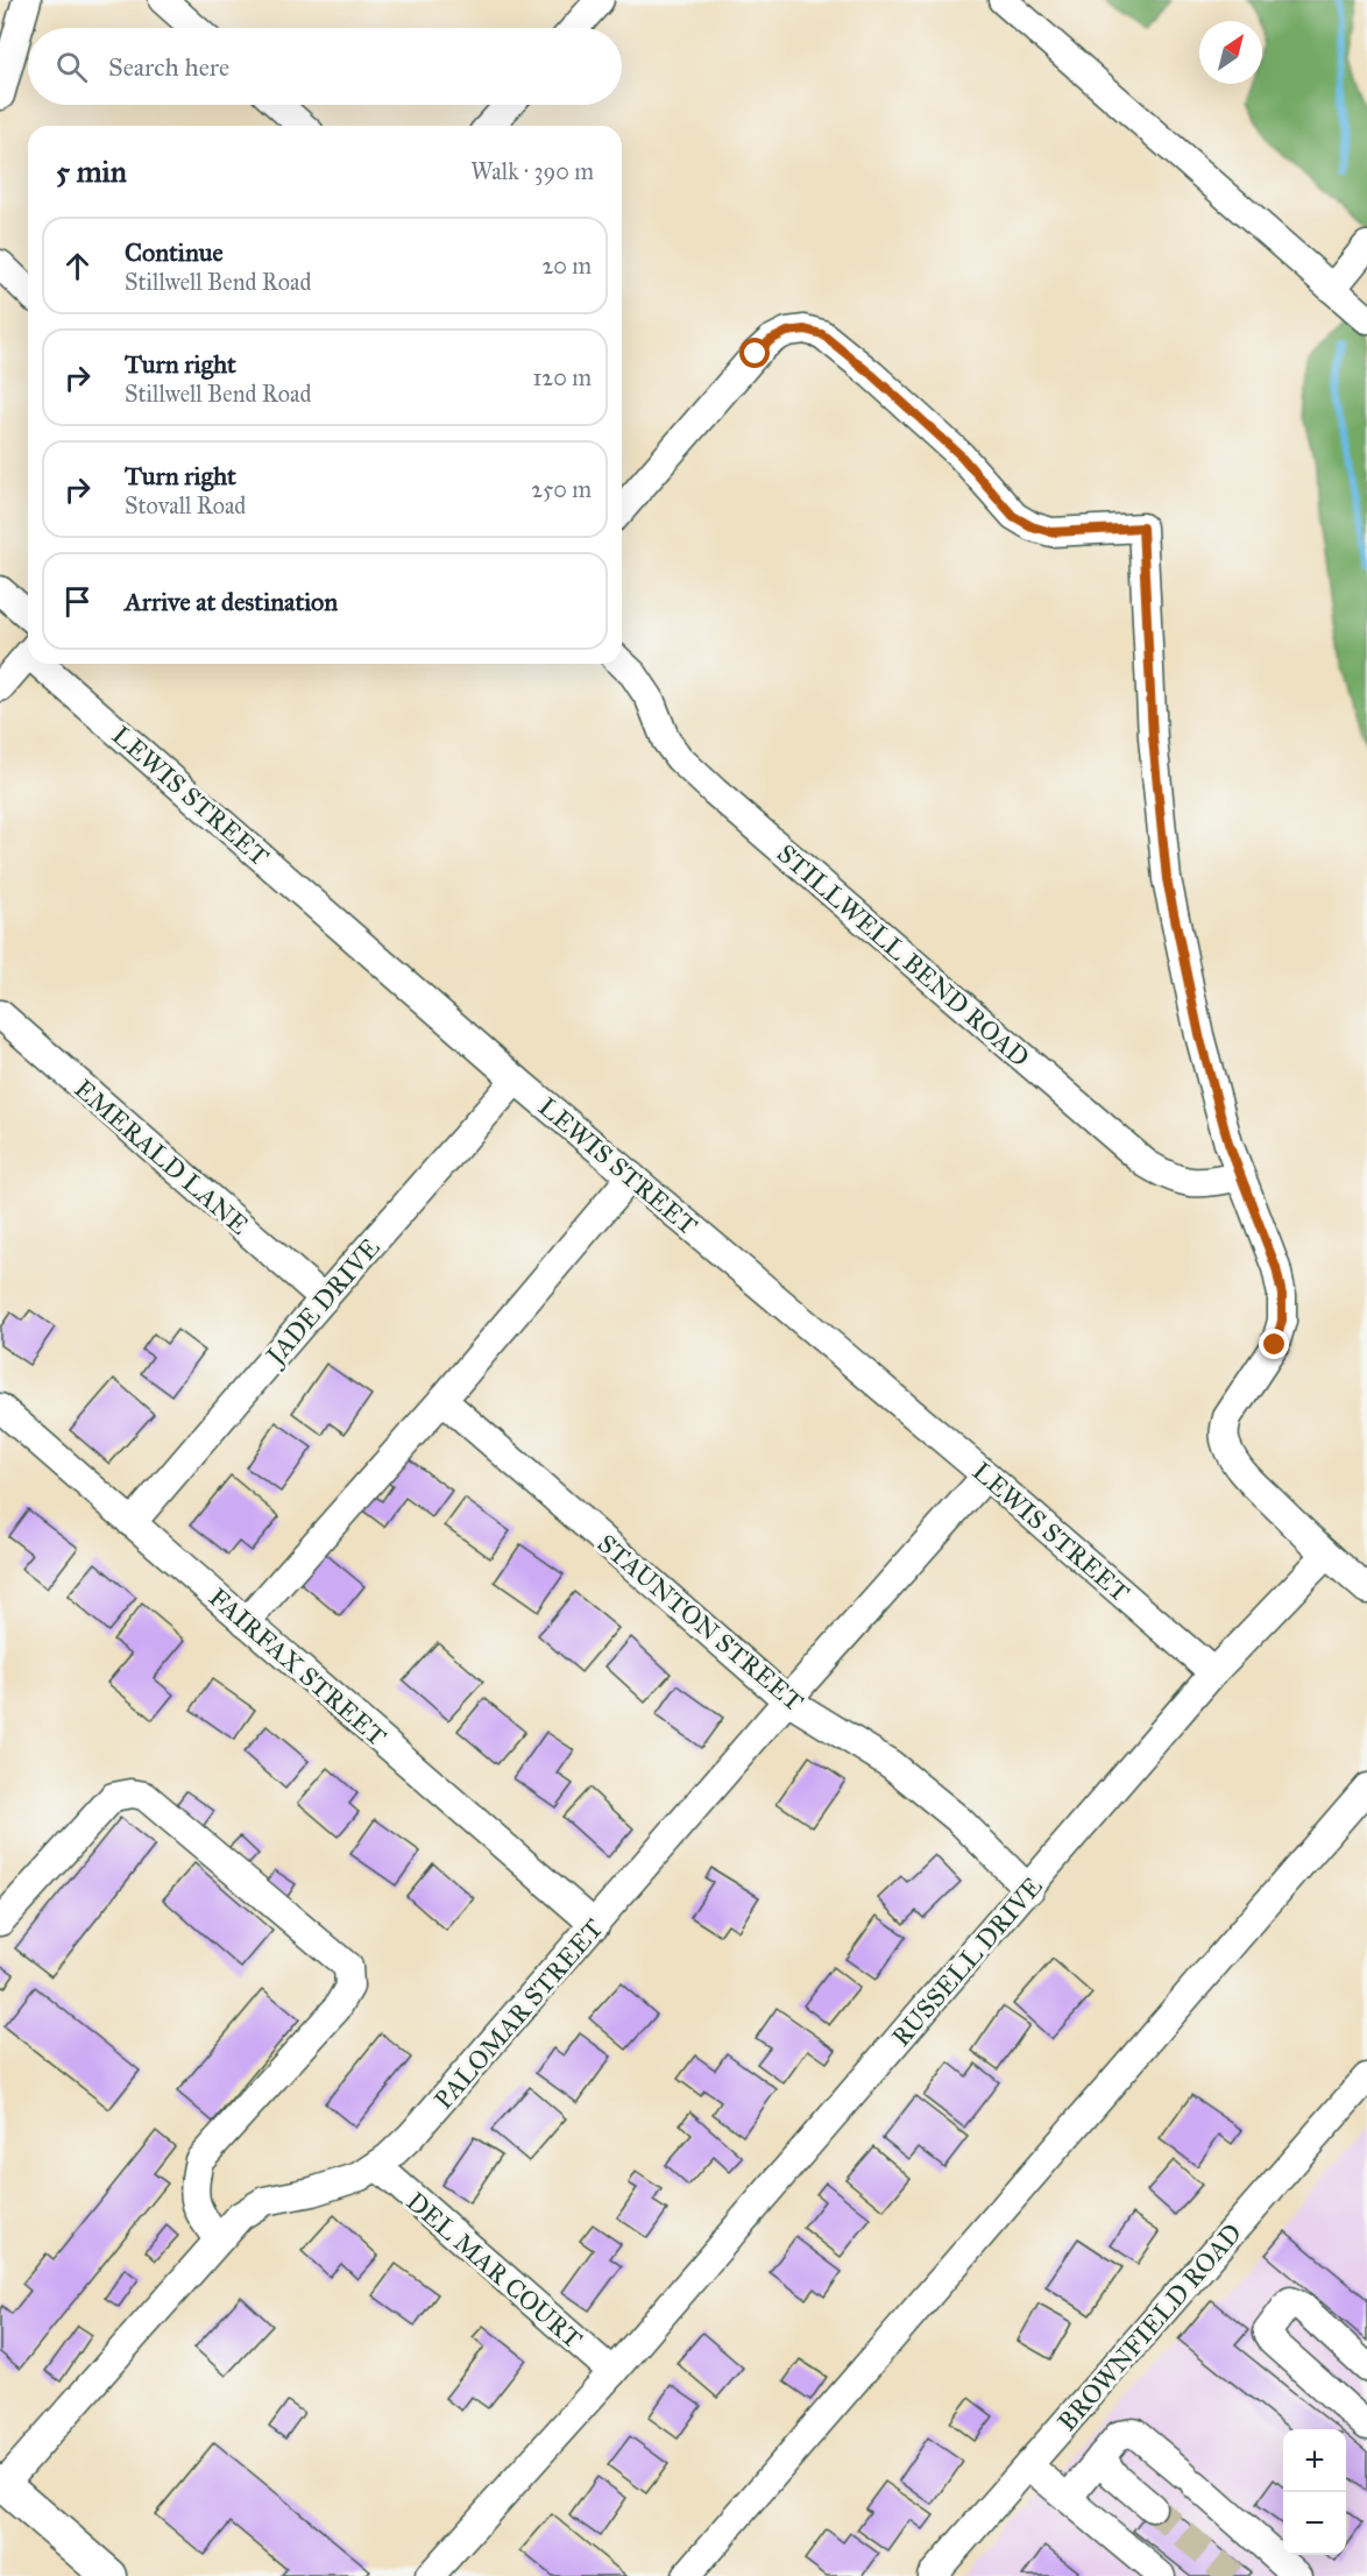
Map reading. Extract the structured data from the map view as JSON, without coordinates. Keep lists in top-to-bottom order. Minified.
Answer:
{"streets":{"street":["LEWIS STREET","STILLWELL BEND ROAD","EMERALD LANE","JADE DRIVE","STAUNTON STREET","FAIRFAX STREET","RUSSELL DRIVE","PALOMAR STREET","DEL MAR COURT","BROWNFIELD ROAD"]},"crossings":[["LEWIS STREET","JADE DRIVE"],["LEWIS STREET","RUSSELL DRIVE"],["LEWIS STREET","PALOMAR STREET"],["EMERALD LANE","JADE DRIVE"],["JADE DRIVE","FAIRFAX STREET"],["STAUNTON STREET","RUSSELL DRIVE"],["STAUNTON STREET","PALOMAR STREET"],["FAIRFAX STREET","PALOMAR STREET"],["RUSSELL DRIVE","DEL MAR COURT"],["PALOMAR STREET","DEL MAR COURT"]],"north":"top right","page":{"search":"Search here","heading":["5 min","Walk · 390 m"],"list":[["Continue","Stillwell Bend Road","20 m"],["Turn right","Stillwell Bend Road","120 m"],["Turn right","Stovall Road","250 m"],"Arrive at destination"],"map_buttons":["+","−"]}}
